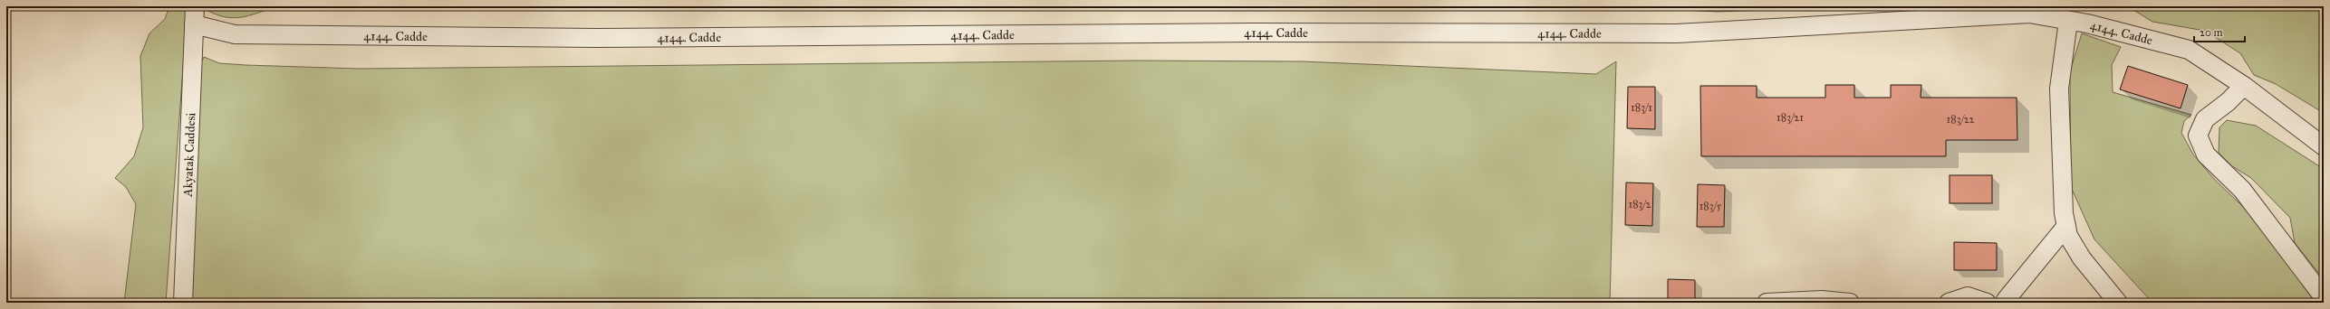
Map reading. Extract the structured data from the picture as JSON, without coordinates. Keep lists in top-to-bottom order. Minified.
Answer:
{"streets":{"street":["4144. Cadde","Akyatak Caddesi"]},"crossings":[["4144. Cadde","Akyatak Caddesi"]],"house_numbers":["183/1","183/21","183/22","183/2","183/5"],"scale_bar":"20 m"}
